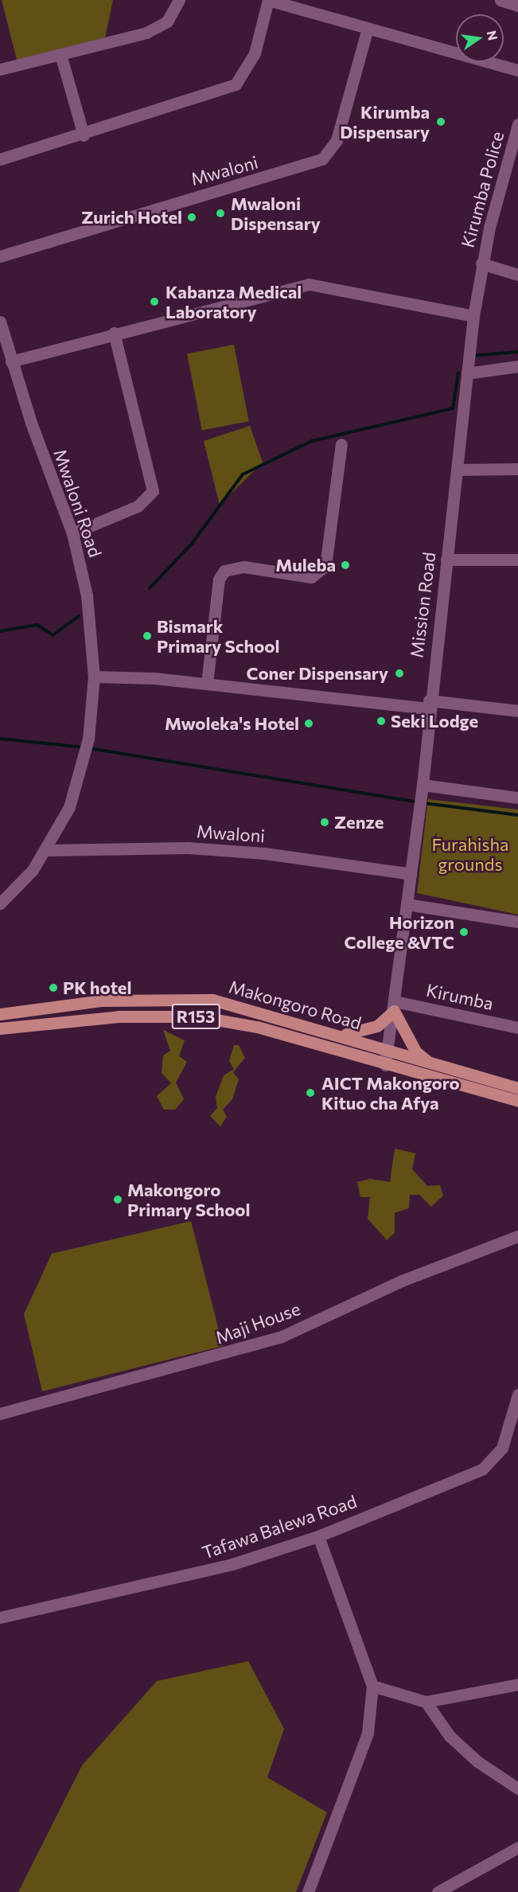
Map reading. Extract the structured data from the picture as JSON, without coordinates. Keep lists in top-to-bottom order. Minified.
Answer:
{"streets":{"main road":["Makongoro Road","R153"],"street":["Mwaloni","Kirumba Police","Mwaloni Road","Mission Road","Kirumba","Maji House","Tafawa Balewa Road"]},"crossings":[["Mwaloni","Mwaloni Road"],["Mwaloni","Mission Road"],["Kirumba Police","Mission Road"],["Mission Road","Kirumba"],["Mission Road","Makongoro Road"]],"parks":["Furahisha grounds"],"places":["Kirumba Dispensary","Mwaloni Dispensary","Zurich Hotel","Kabanza Medical Laboratory","Muleba","Bismark Primary School","Coner Dispensary","Seki Lodge","Mwoleka's Hotel","Zenze","Horizon College &VTC","PK hotel","AICT Makongoro Kituo cha Afya","Makongoro Primary School"],"north":"right"}
